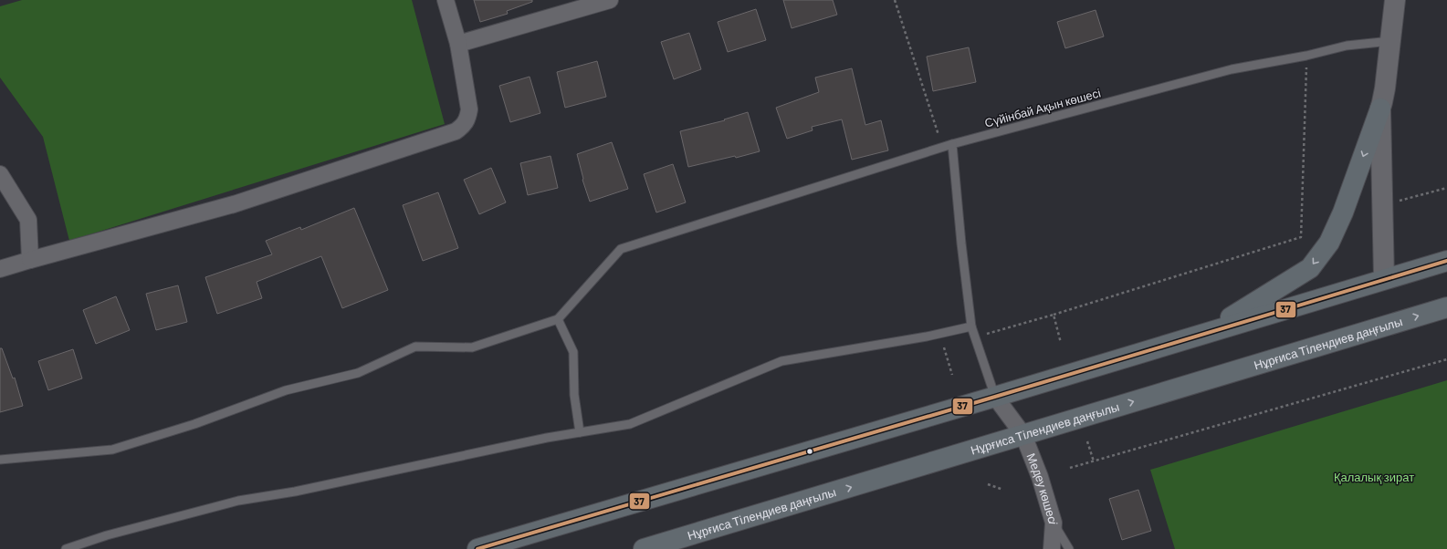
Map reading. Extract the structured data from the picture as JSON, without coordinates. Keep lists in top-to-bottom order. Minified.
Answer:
{"streets":{"main road":["Нұрғиса Тілендиев даңғылы"],"street":["Медеу көшесі"],"lane":["Сүйінбай Ақын көшесі"]},"crossings":[["Нұрғиса Тілендиев даңғылы","Медеу көшесі"]],"parks":["Қалалық зират"],"lines":["transit line 37"]}
